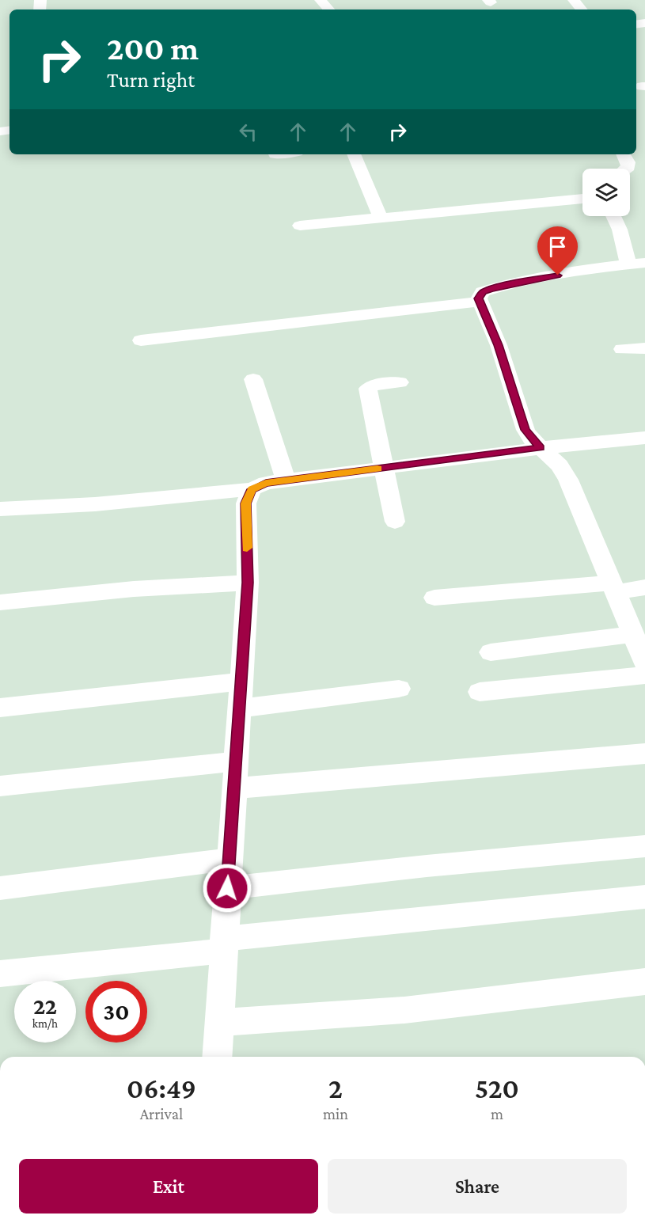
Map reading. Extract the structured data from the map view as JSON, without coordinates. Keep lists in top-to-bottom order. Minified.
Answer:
{"page":{"turn":["200 m","Turn right"],"speed":"22 km/h","limit":"30","eta":["06:49","Arrival","2","min","520","m"],"buttons":["Exit","Share"]}}
